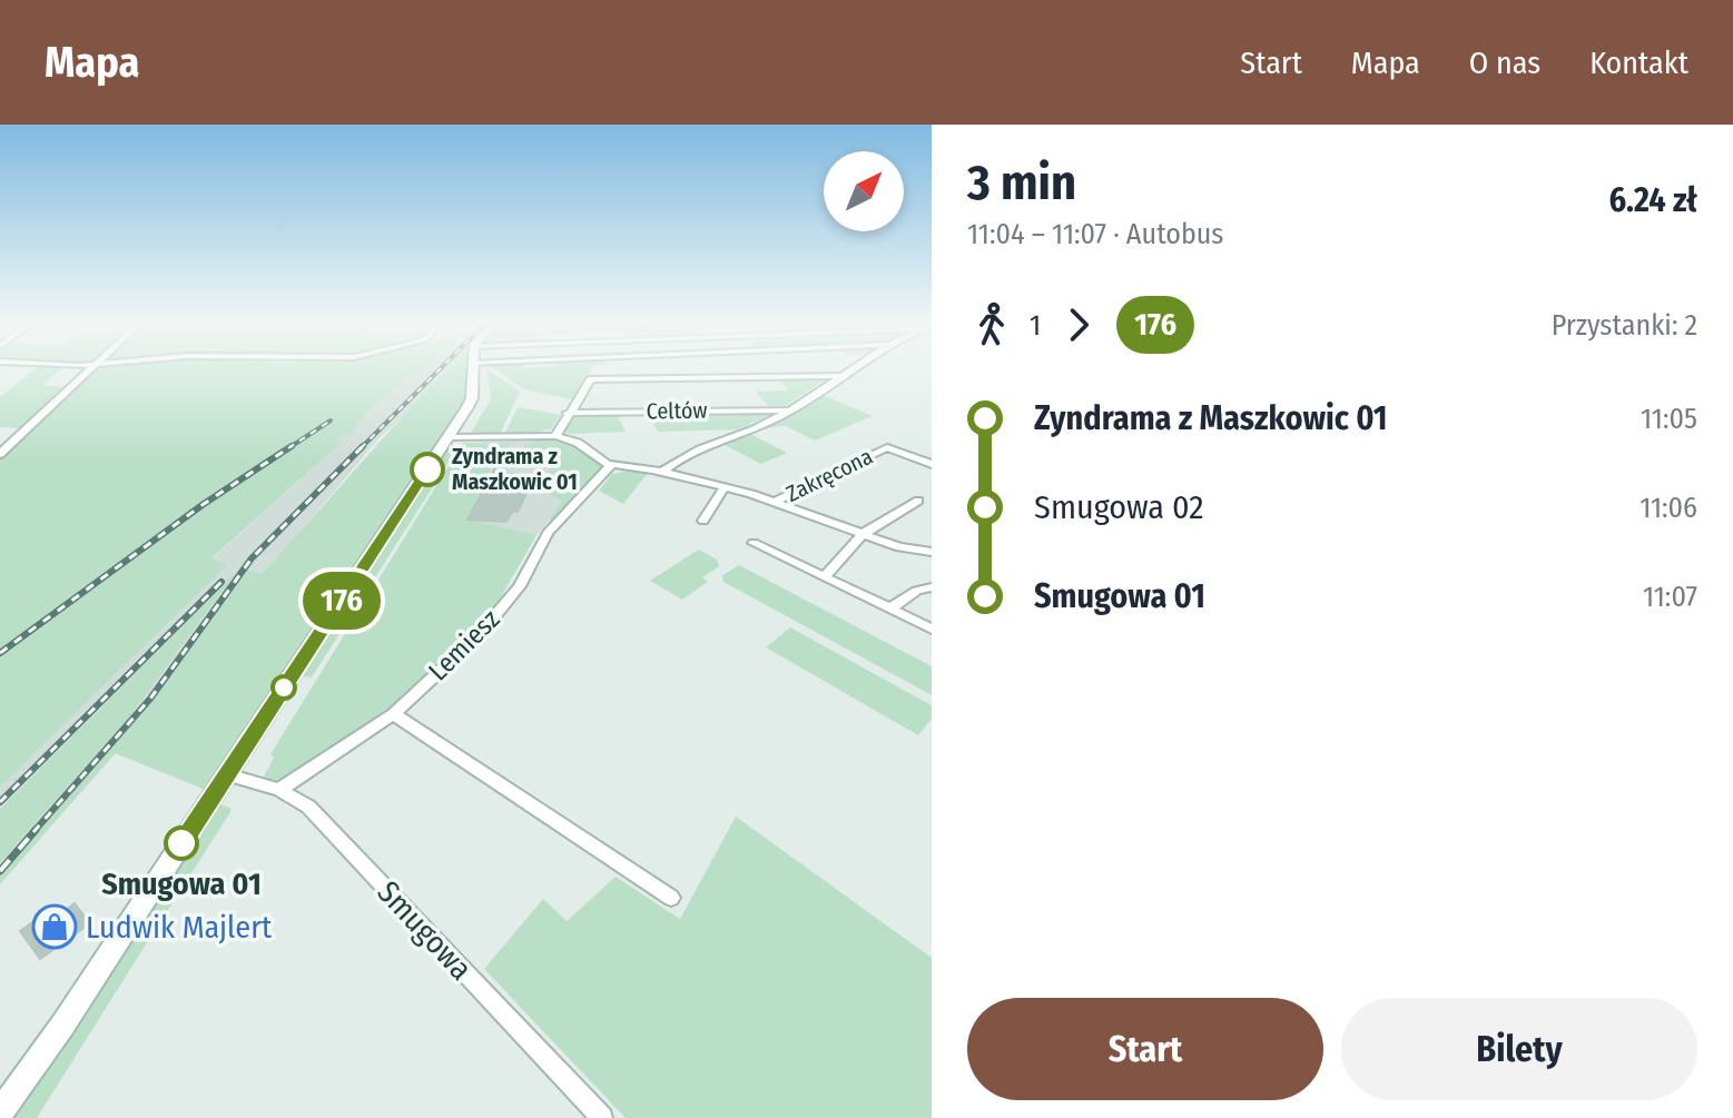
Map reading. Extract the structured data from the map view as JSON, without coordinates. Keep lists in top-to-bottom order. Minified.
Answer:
{"streets":{"street":["Celtów","Zakręcona","Lemiesz","Smugowa"]},"crossings":[["Lemiesz","Smugowa"]],"places":{"other":["Zyndrama z Maszkowic 01","Smugowa 01"],"shop":["Ludwik Majlert"]},"lines":["bus line 176"],"north":"top right","page":{"header":"Mapa","nav":["Start","Mapa","O nas","Kontakt"],"on_map":"176","heading":["3 min","11:04 – 11:07 · Autobus","6.24 zł"],"legs":["1","176","Przystanki: 2"],"list":[{"name":"Zyndrama z Maszkowic 01","value":"11:05"},{"name":"Smugowa 02","value":"11:06"},{"name":"Smugowa 01","value":"11:07"}],"buttons":["Start","Bilety"]}}
